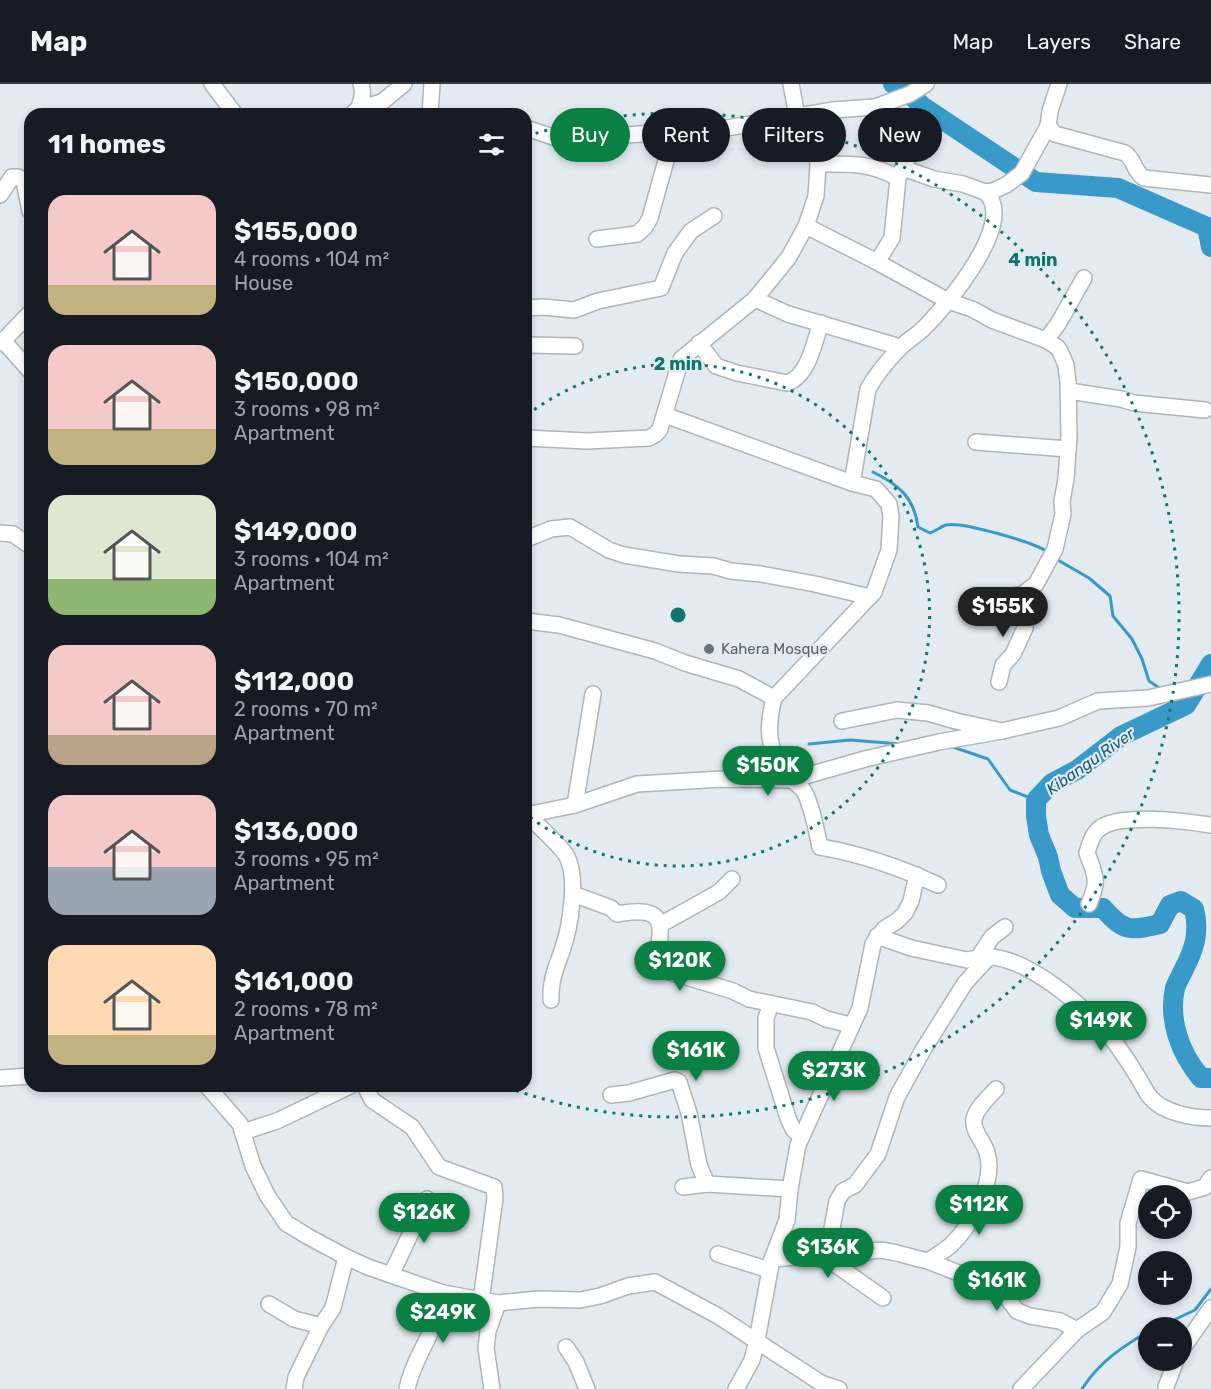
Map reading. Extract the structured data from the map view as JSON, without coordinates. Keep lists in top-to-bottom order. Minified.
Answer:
{"water":["Kibangu River"],"places":["Kahera Mosque"],"page":{"header":"Map","nav":["Map","Layers","Share"],"chip":["Buy","Rent","Filters","New"],"heading":"11 homes","list":[{"name":"$155,000","note":"4 rooms · 104 m² · House"},{"name":"$150,000","note":"3 rooms · 98 m² · Apartment"},{"name":"$149,000","note":"3 rooms · 104 m² · Apartment"},{"name":"$112,000","note":"2 rooms · 70 m² · Apartment"},{"name":"$136,000","note":"3 rooms · 95 m² · Apartment"},{"name":"$161,000","note":"2 rooms · 78 m² · Apartment"}],"price":["$155K","$150K","$120K","$149K","$161K","$273K","$112K","$126K","$136K","$161K","$249K"],"map_buttons":["+","−"]},"rings":["4 min","2 min"]}
